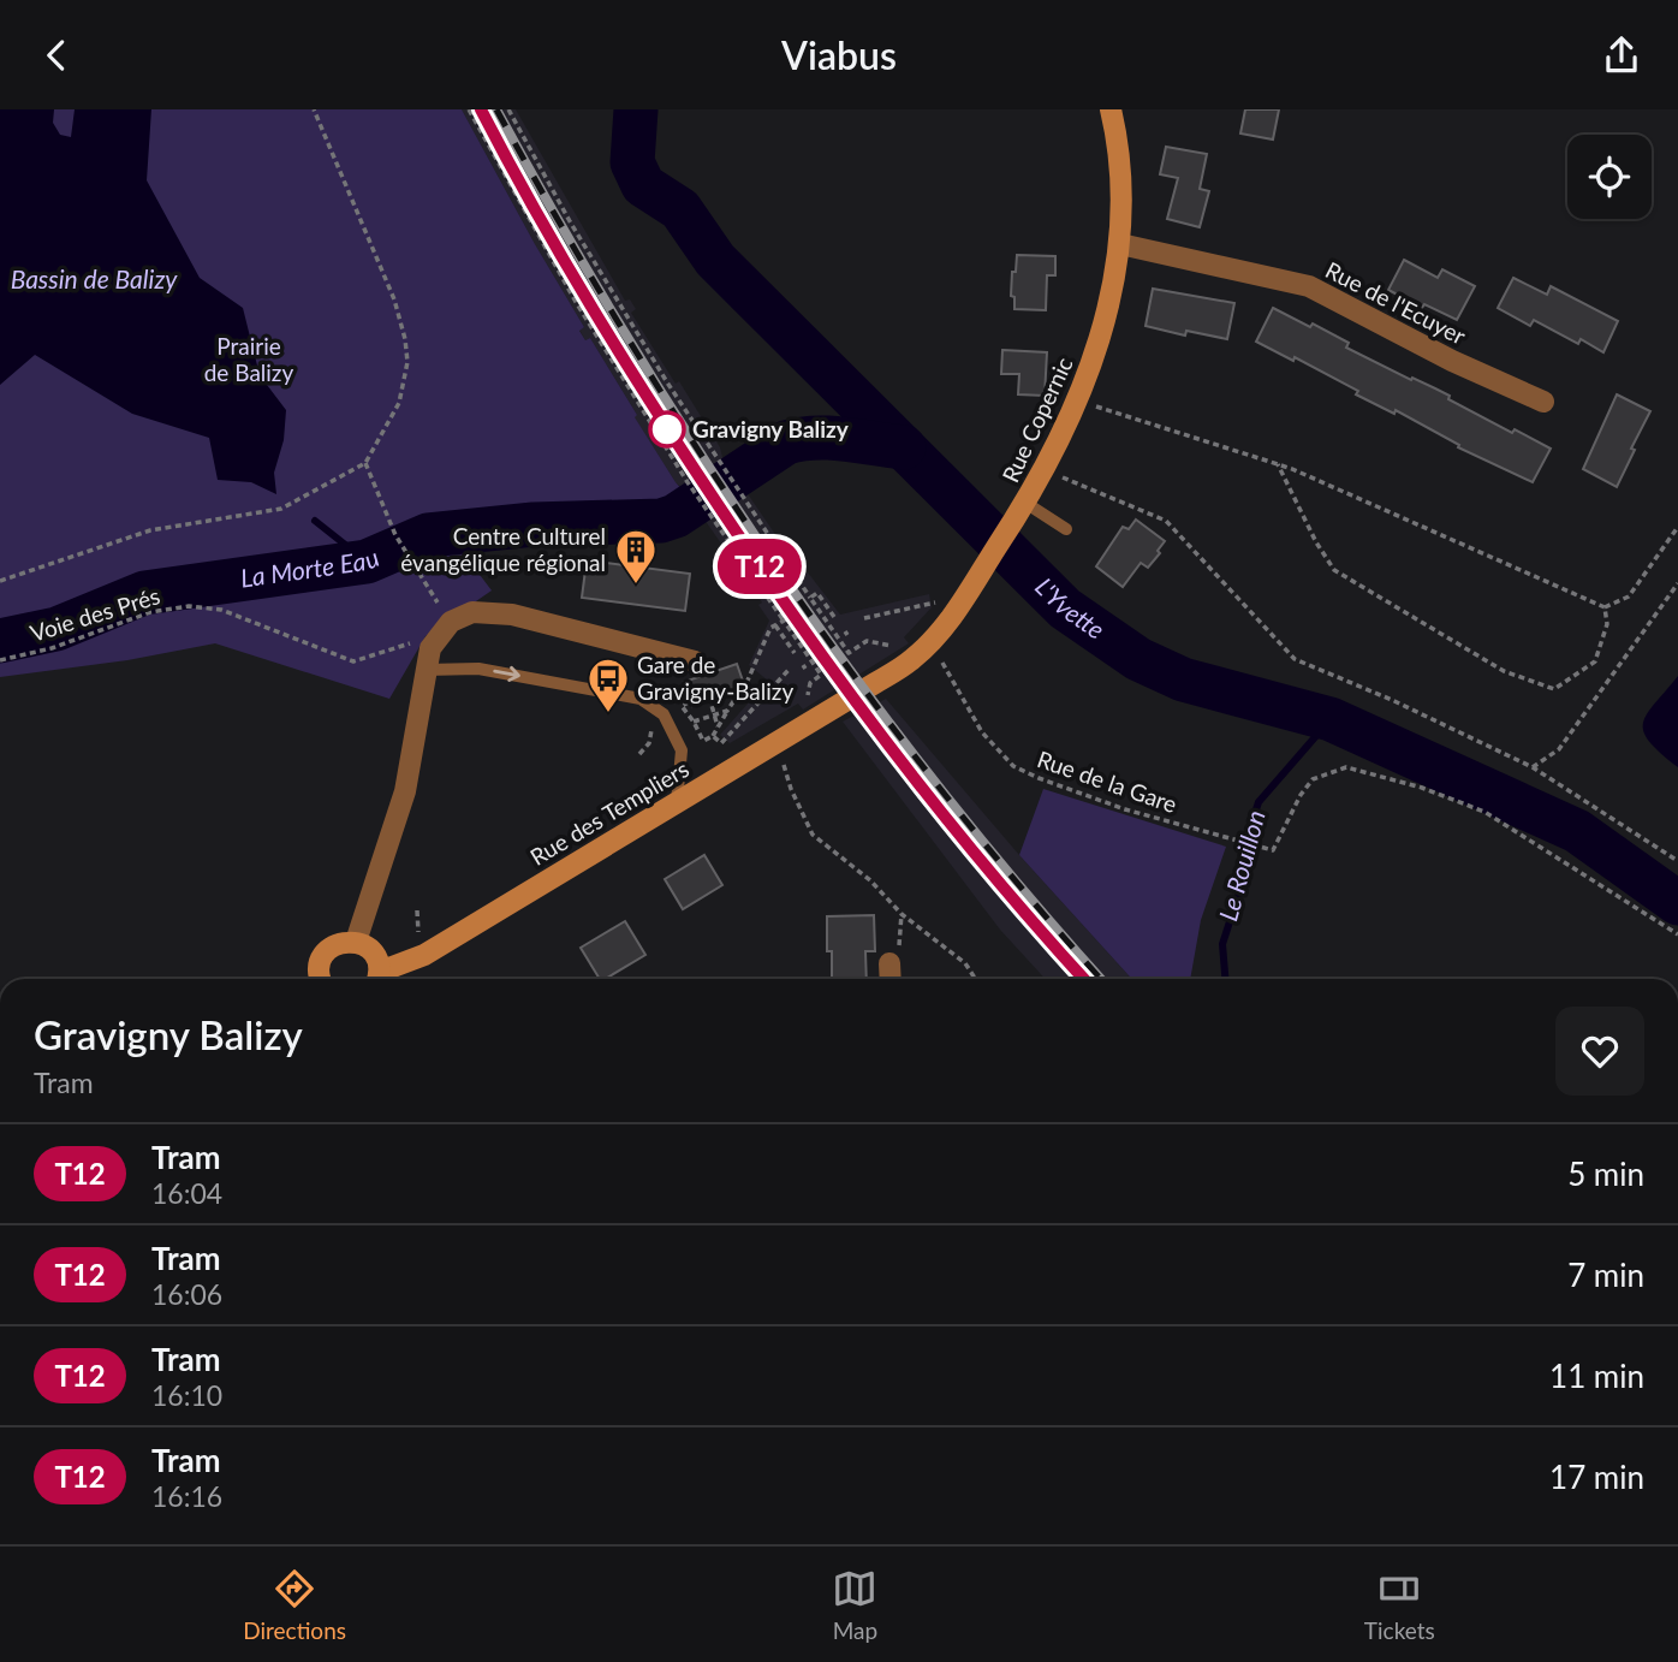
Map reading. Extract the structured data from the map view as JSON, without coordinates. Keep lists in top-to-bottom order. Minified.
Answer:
{"streets":{"street":["Rue de l'Ecuyer","Rue Copernic","Rue des Templiers"],"path":["Voie des Prés","Rue de la Gare"]},"crossings":[["Rue de l'Ecuyer","Rue Copernic"],["Rue Copernic","Rue de la Gare"],["Rue Copernic","Rue des Templiers"]],"water":["Bassin de Balizy","La Morte Eau","L'Yvette","Le Rouillon"],"parks":["Prairie de Balizy"],"places":{"other":["Gravigny Balizy"],"building":["Centre Culturel évangélique régional"],"bus stop":["Gare de Gravigny-Balizy"]},"lines":["tram line T12"],"page":{"header":"Viabus","on_map":"T12","heading":["Gravigny Balizy","Tram"],"list":[{"mark":"T12","name":"Tram","note":"16:04","value":"5 min"},{"mark":"T12","name":"Tram","note":"16:06","value":"7 min"},{"mark":"T12","name":"Tram","note":"16:10","value":"11 min"},{"mark":"T12","name":"Tram","note":"16:16","value":"17 min"}],"tabs":["Directions","Map","Tickets"]}}
